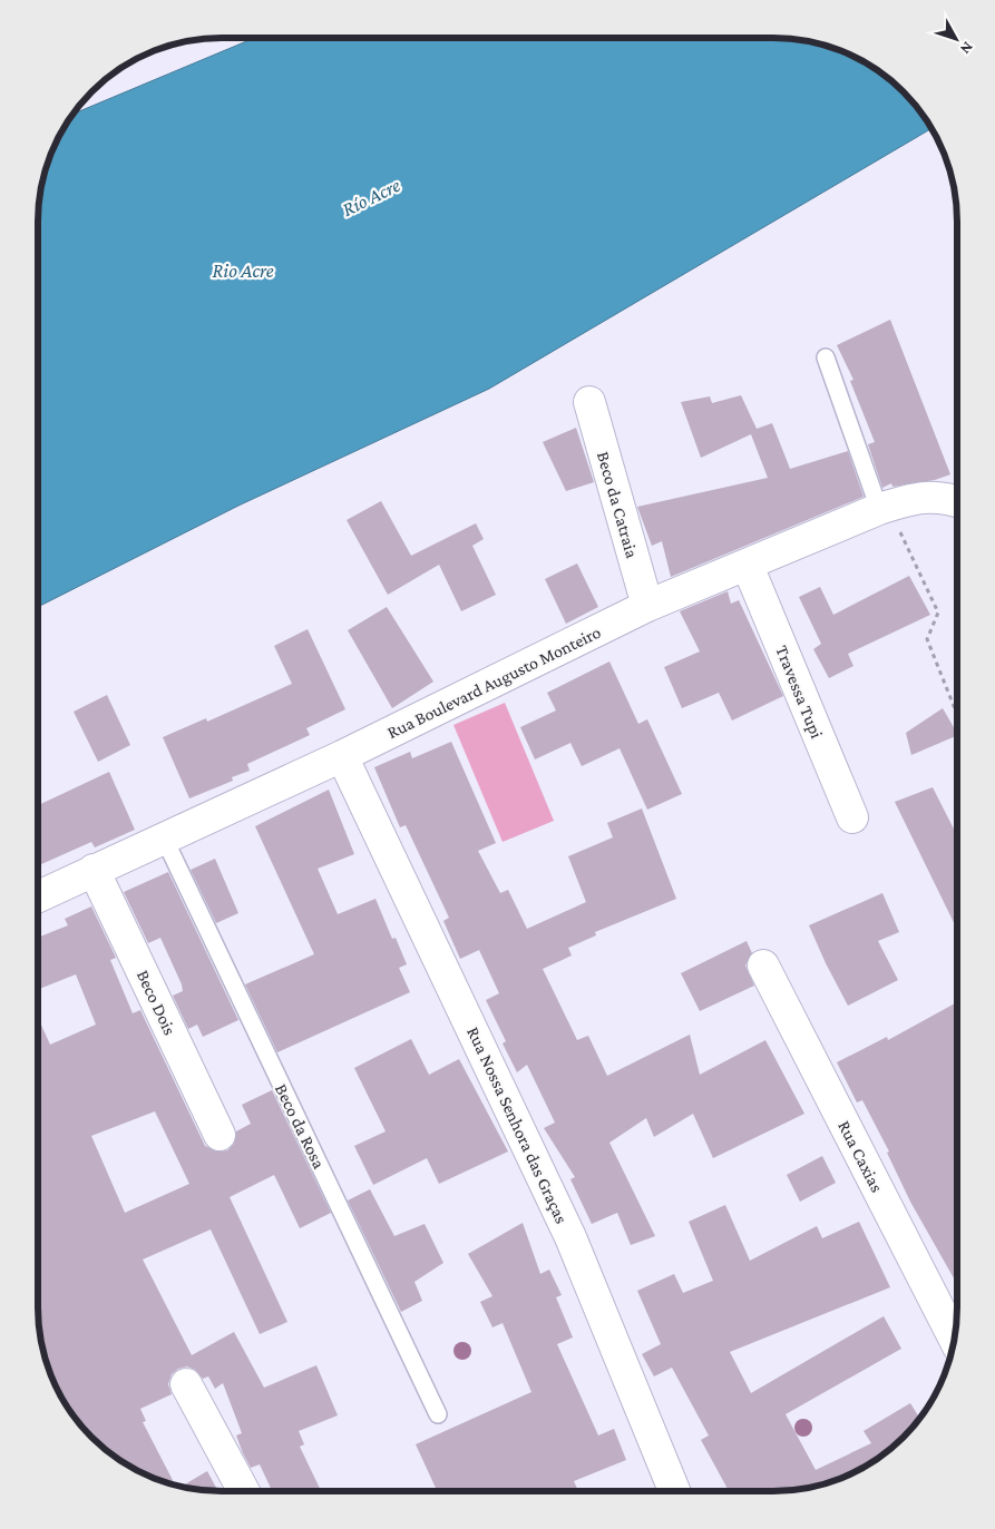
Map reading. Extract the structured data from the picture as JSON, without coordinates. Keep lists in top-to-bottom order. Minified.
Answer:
{"streets":{"street":["Beco da Catraia","Rua Boulevard Augusto Monteiro","Travessa Tupi","Beco Dois","Rua Nossa Senhora das Graças","Rua Caxias"],"lane":["Beco da Rosa"]},"crossings":[["Beco da Catraia","Rua Boulevard Augusto Monteiro"],["Rua Boulevard Augusto Monteiro","Travessa Tupi"],["Rua Boulevard Augusto Monteiro","Beco Dois"],["Rua Boulevard Augusto Monteiro","Rua Nossa Senhora das Graças"],["Rua Boulevard Augusto Monteiro","Beco da Rosa"]],"water":["Río Acre","Rio Acre"],"north":"bottom right"}
